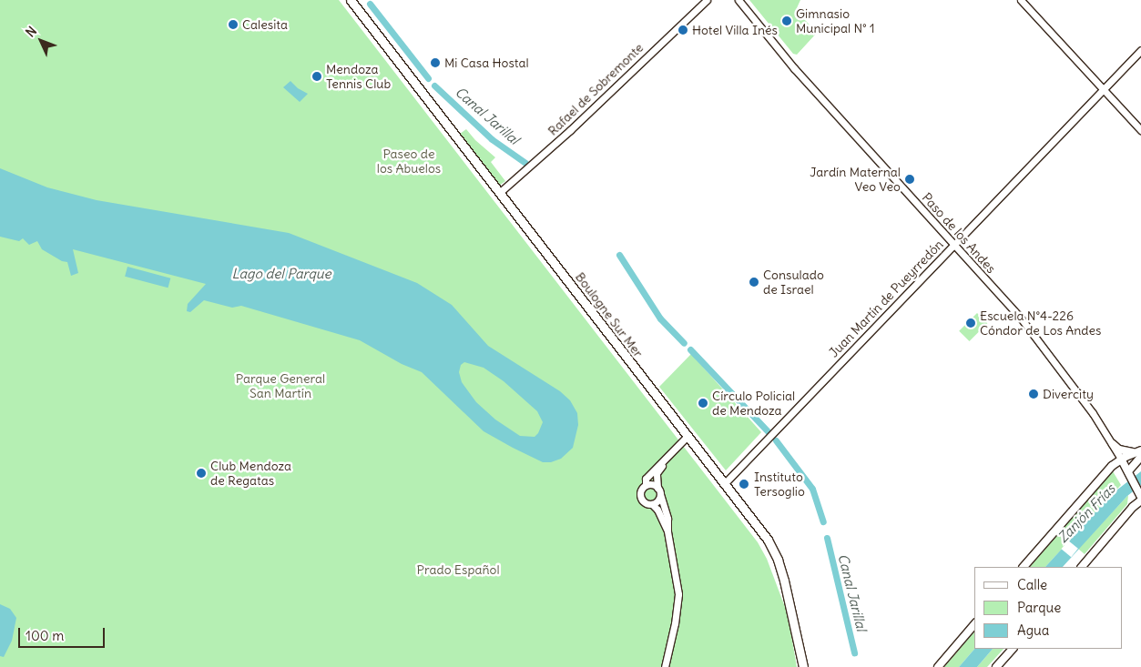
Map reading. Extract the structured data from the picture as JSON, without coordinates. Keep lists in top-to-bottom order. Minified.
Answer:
{"streets":{"main road":["Paso de los Andes","Boulogne Sur Mer"],"street":["Rafael de Sobremonte","Juan Martín de Pueyrredón"]},"crossings":[["Rafael de Sobremonte","Boulogne Sur Mer"],["Paso de los Andes","Juan Martín de Pueyrredón"],["Juan Martín de Pueyrredón","Boulogne Sur Mer"]],"water":["Canal Jarillal","Lago del Parque","Zanjón Frías"],"parks":["Paseo de los Abuelos","Parque General San Martín","Prado Español"],"places":["Gimnasio Municipal N° 1","Calesita","Hotel Villa Inés","Mi Casa Hostal","Mendoza Tennis Club","Jardín Maternal Veo Veo","Consulado de Israel","Escuela N°4-226 Cóndor de Los Andes","Divercity","Círculo Policial de Mendoza","Club Mendoza de Regatas","Instituto Tersoglio"],"legend":["Calle","Parque","Agua"],"scale_bar":"100 m","north":"top left"}
